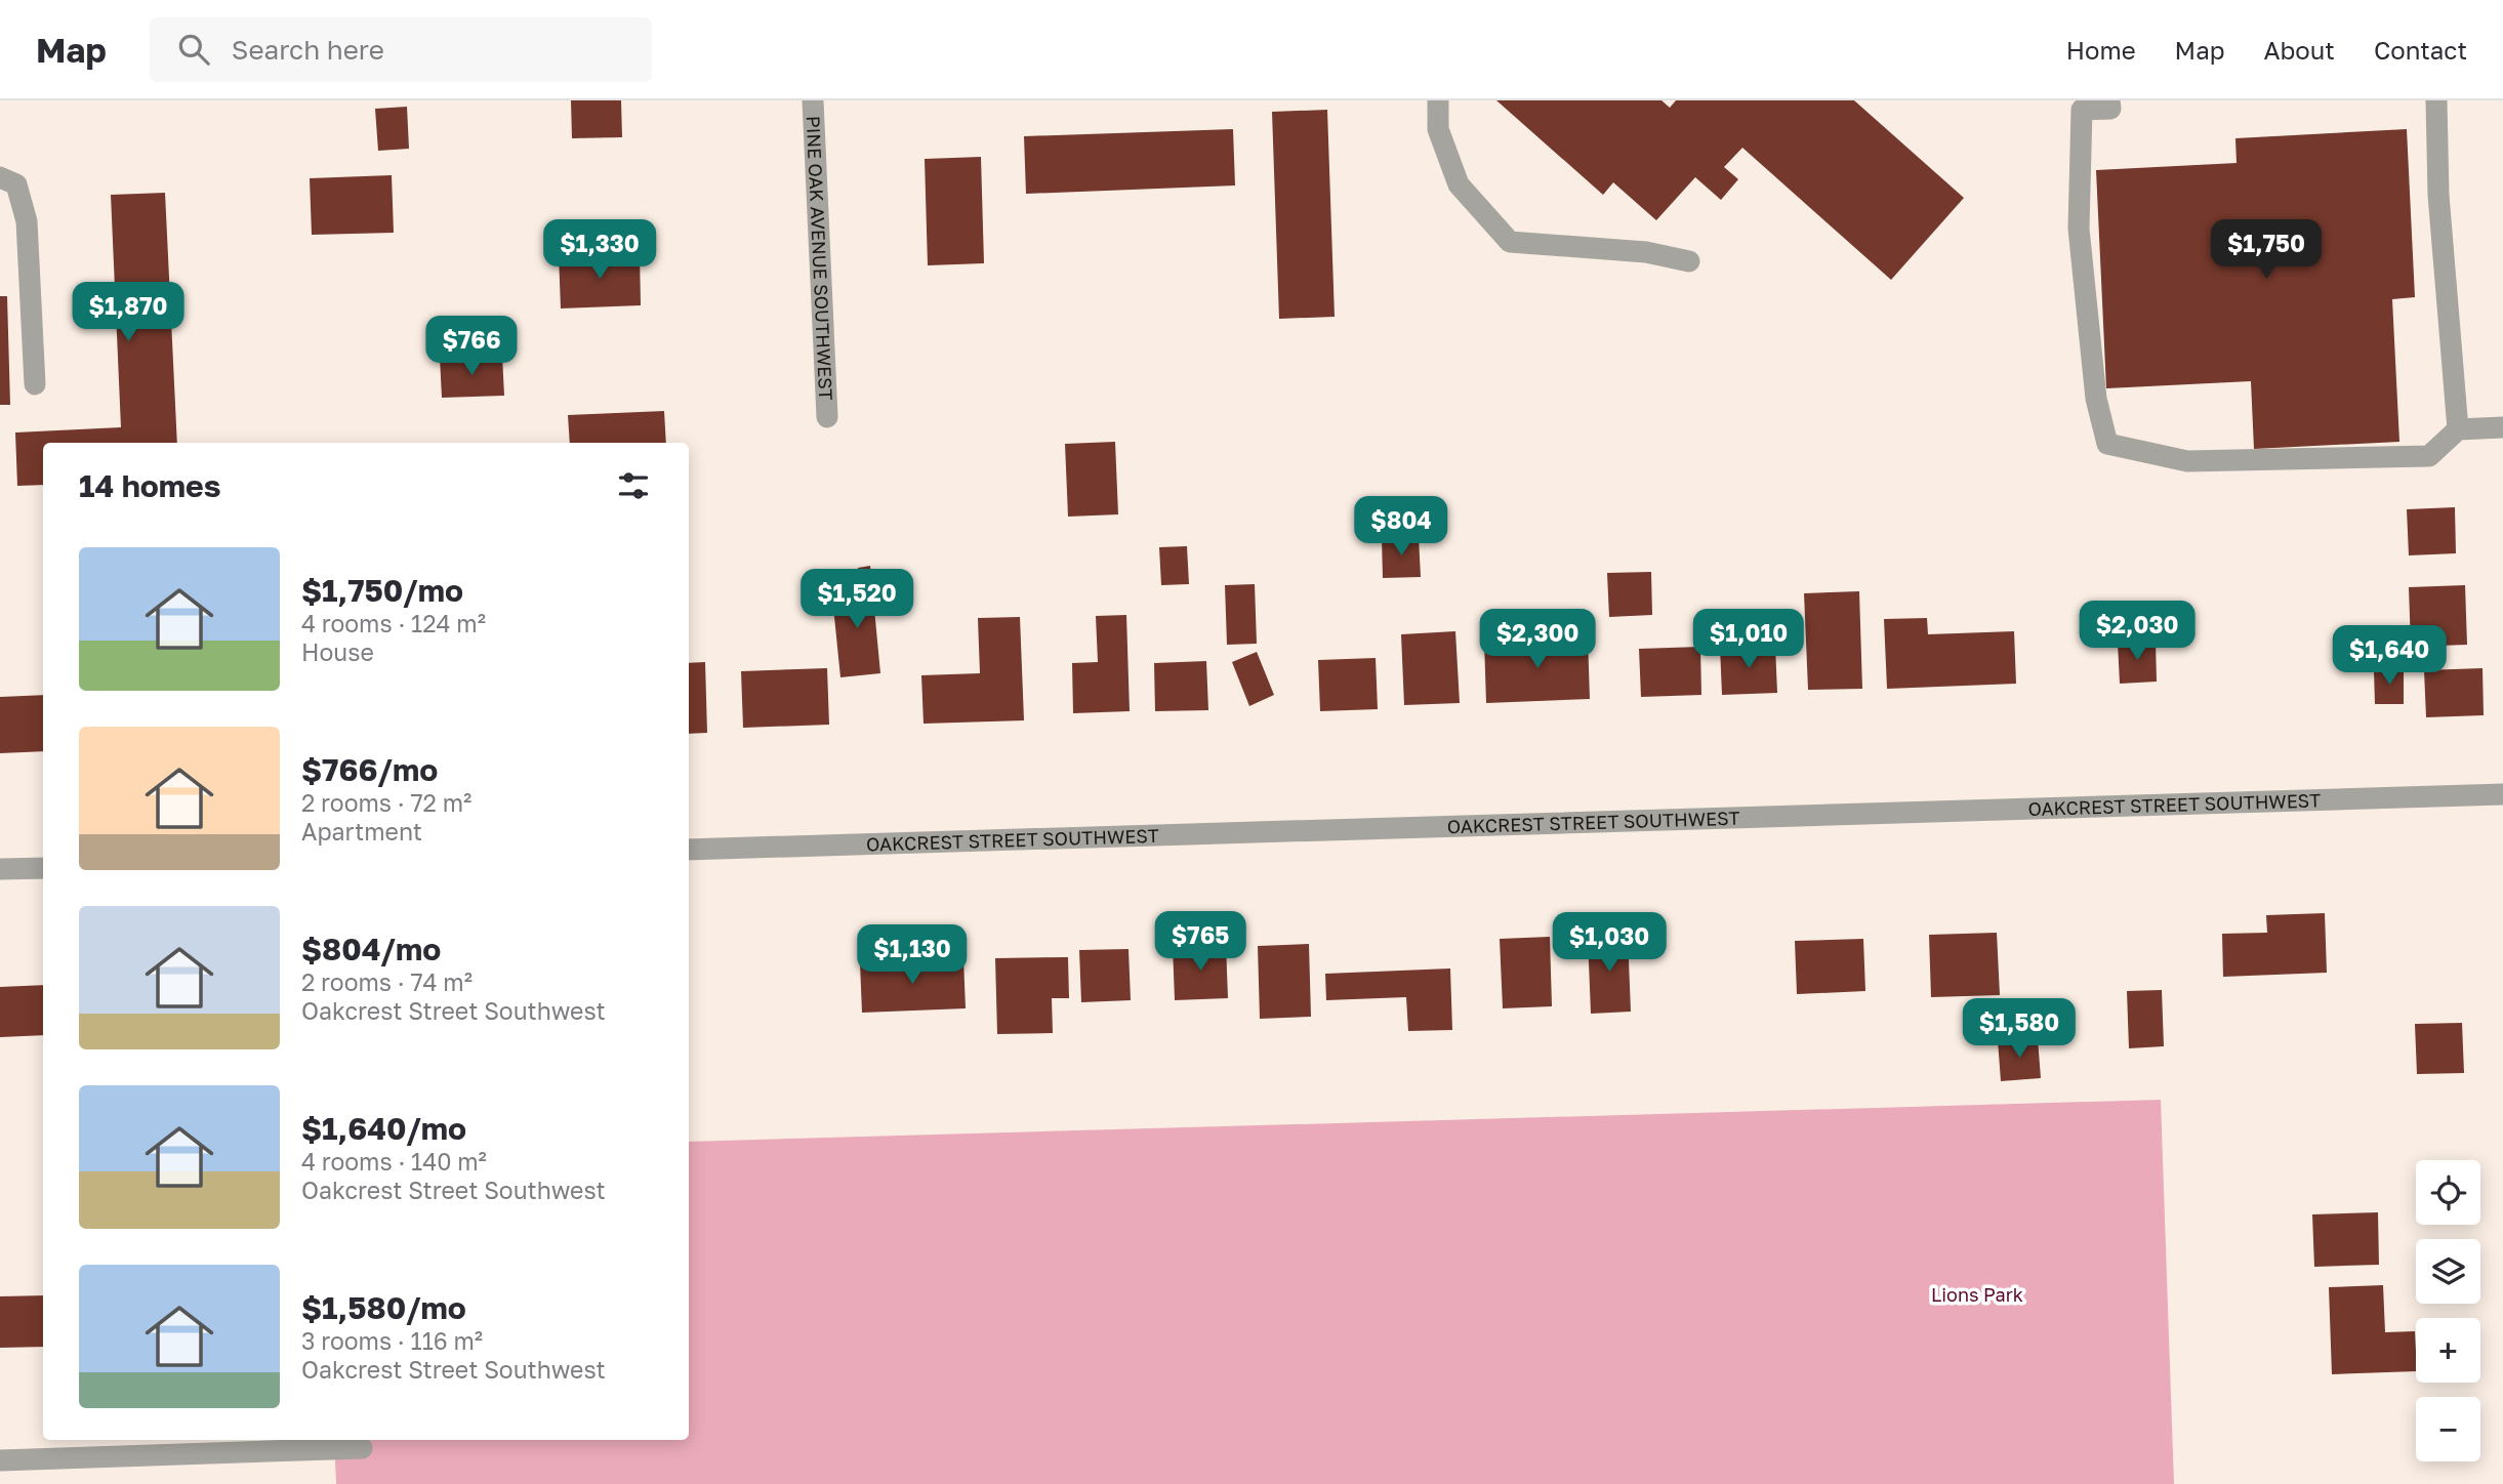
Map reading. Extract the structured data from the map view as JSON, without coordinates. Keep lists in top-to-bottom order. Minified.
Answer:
{"streets":{"street":["PINE OAK AVENUE SOUTHWEST","OAKCREST STREET SOUTHWEST"]},"parks":["Lions Park"],"page":{"header":"Map","search":"Search here","nav":["Home","Map","About","Contact"],"price":["$1,330","$1,750","$1,870","$766","$804","$1,520","$2,030","$2,300","$1,010","$1,640","$765","$1,030","$1,130","$1,580"],"heading":"14 homes","list":[{"name":"$1,750/mo","note":"4 rooms · 124 m² · House"},{"name":"$766/mo","note":"2 rooms · 72 m² · Apartment"},{"name":"$804/mo","note":"2 rooms · 74 m² · Oakcrest Street Southwest"},{"name":"$1,640/mo","note":"4 rooms · 140 m² · Oakcrest Street Southwest"},{"name":"$1,580/mo","note":"3 rooms · 116 m² · Oakcrest Street Southwest"}],"map_buttons":["+","−"]}}
